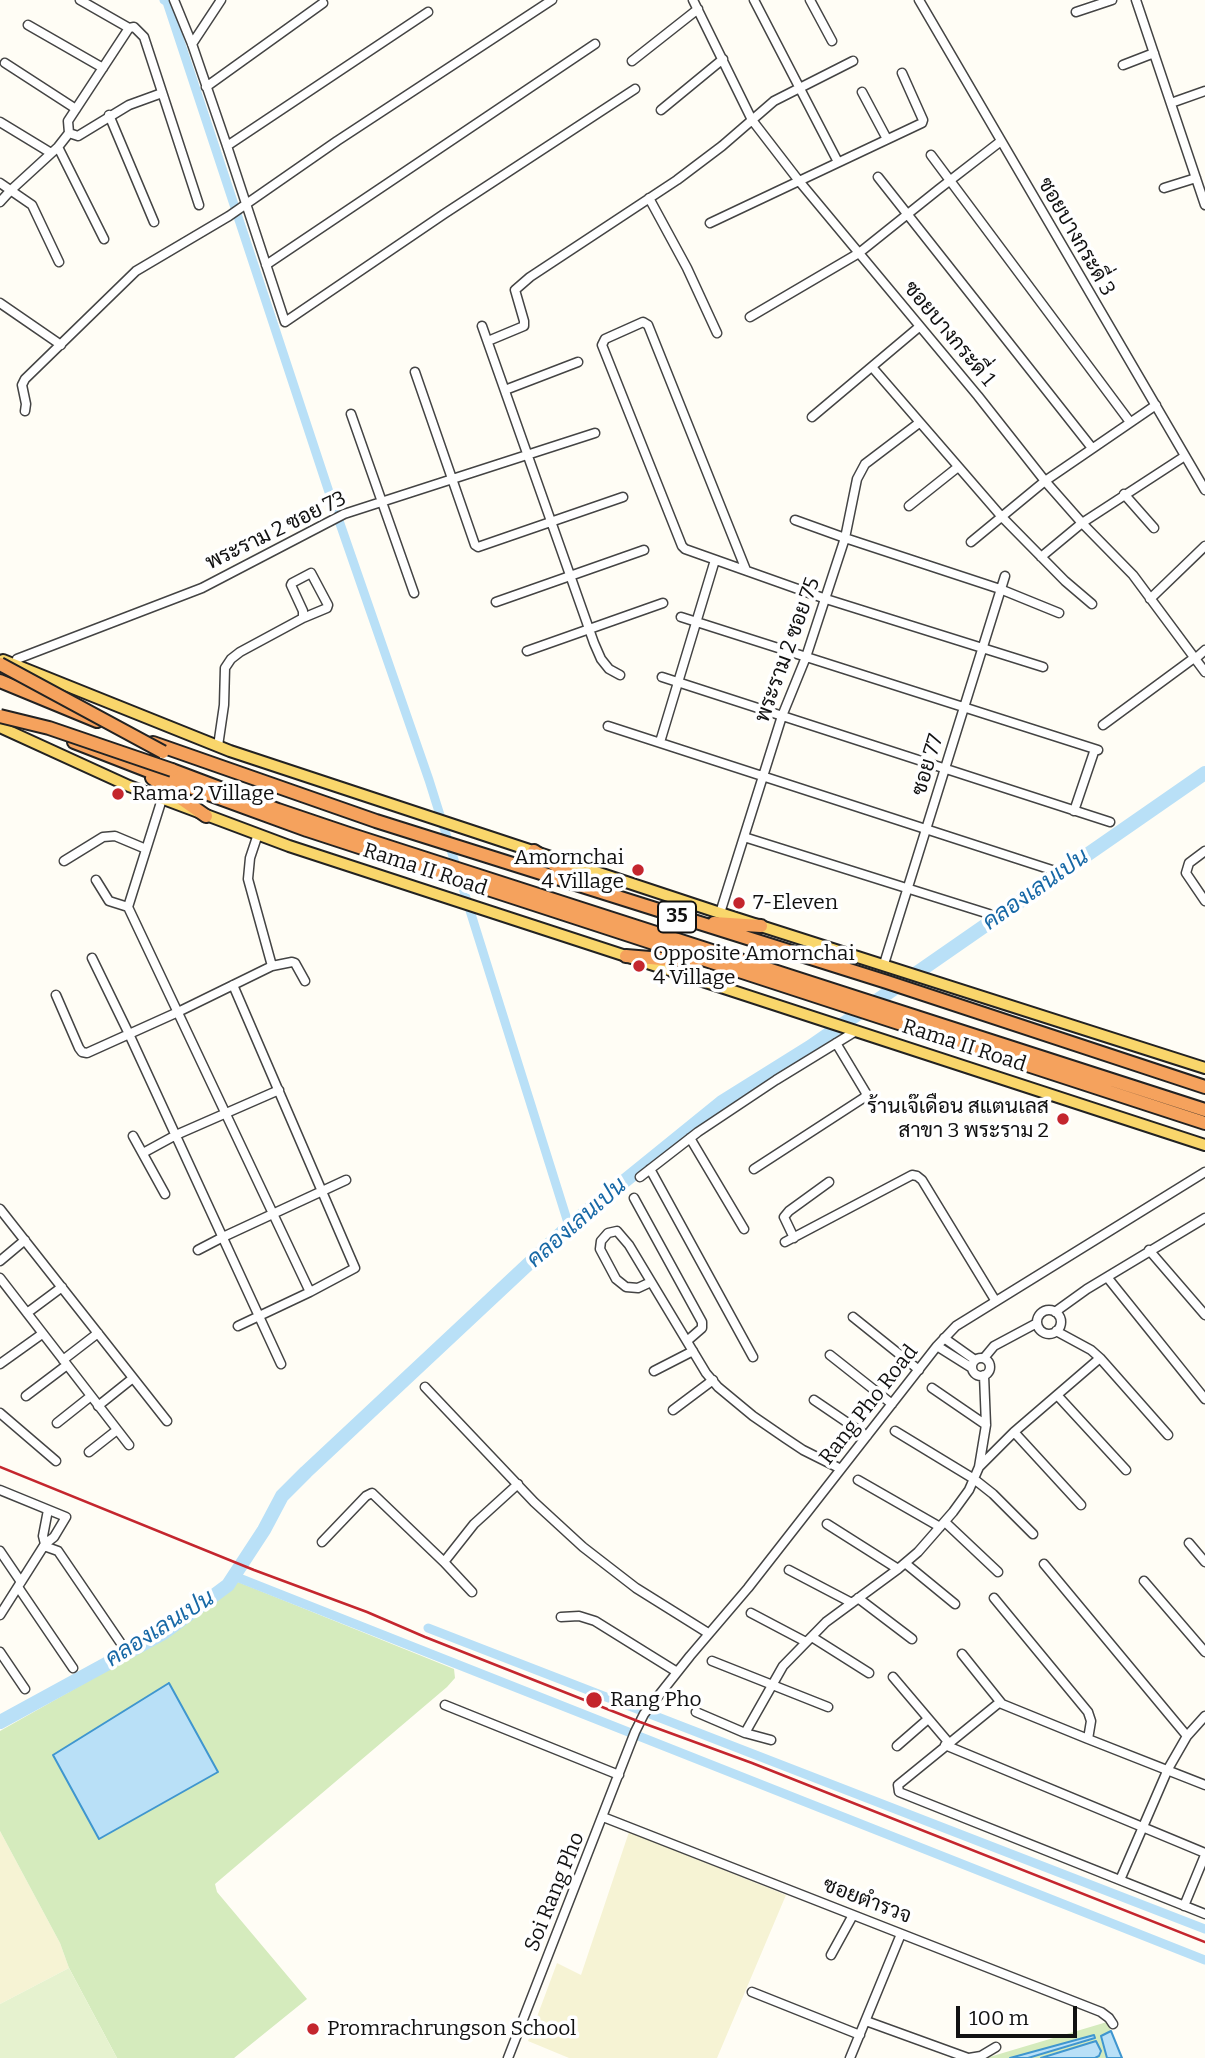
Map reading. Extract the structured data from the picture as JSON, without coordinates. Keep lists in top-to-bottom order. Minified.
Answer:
{"streets":{"highway":["Rama II Road","35"],"street":["ซอยบางกระดี่ 3","ซอยบางกระดี่ 1","พระราม 2 ซอย 73","พระราม 2 ซอย 75","ซอย 77","Rang Pho Road","Soi Rang Pho","ซอยตำรวจ"]},"crossings":[["พระราม 2 ซอย 75","35"],["ซอย 77","35"],["Rang Pho Road","Soi Rang Pho"],["Soi Rang Pho","ซอยตำรวจ"]],"water":["คลองเลนเปน"],"places":["Rama 2 Village","Amornchai 4 Village","7-Eleven","Opposite Amornchai 4 Village","ร้านเจ๊เดือน สแตนเลส สาขา 3 พระราม 2","Rang Pho","Promrachrungson School"],"scale_bar":"100 m"}
